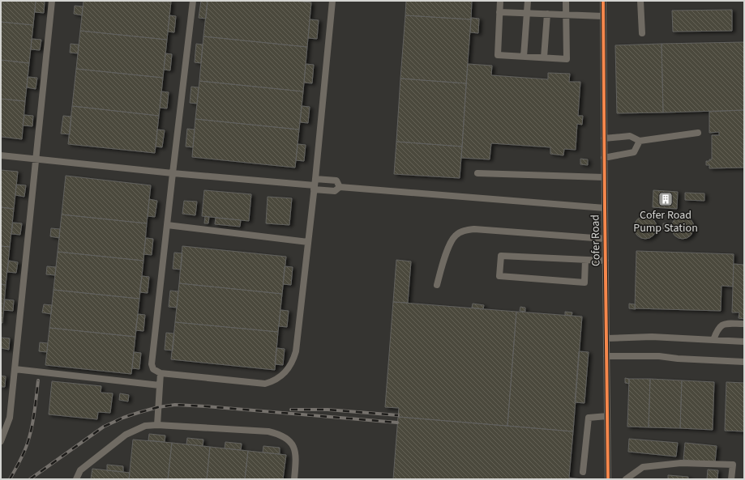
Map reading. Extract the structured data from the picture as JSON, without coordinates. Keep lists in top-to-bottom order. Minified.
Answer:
{"streets":{"street":["Cofer Road"]},"places":{"building":["Cofer Road Pump Station"]}}
